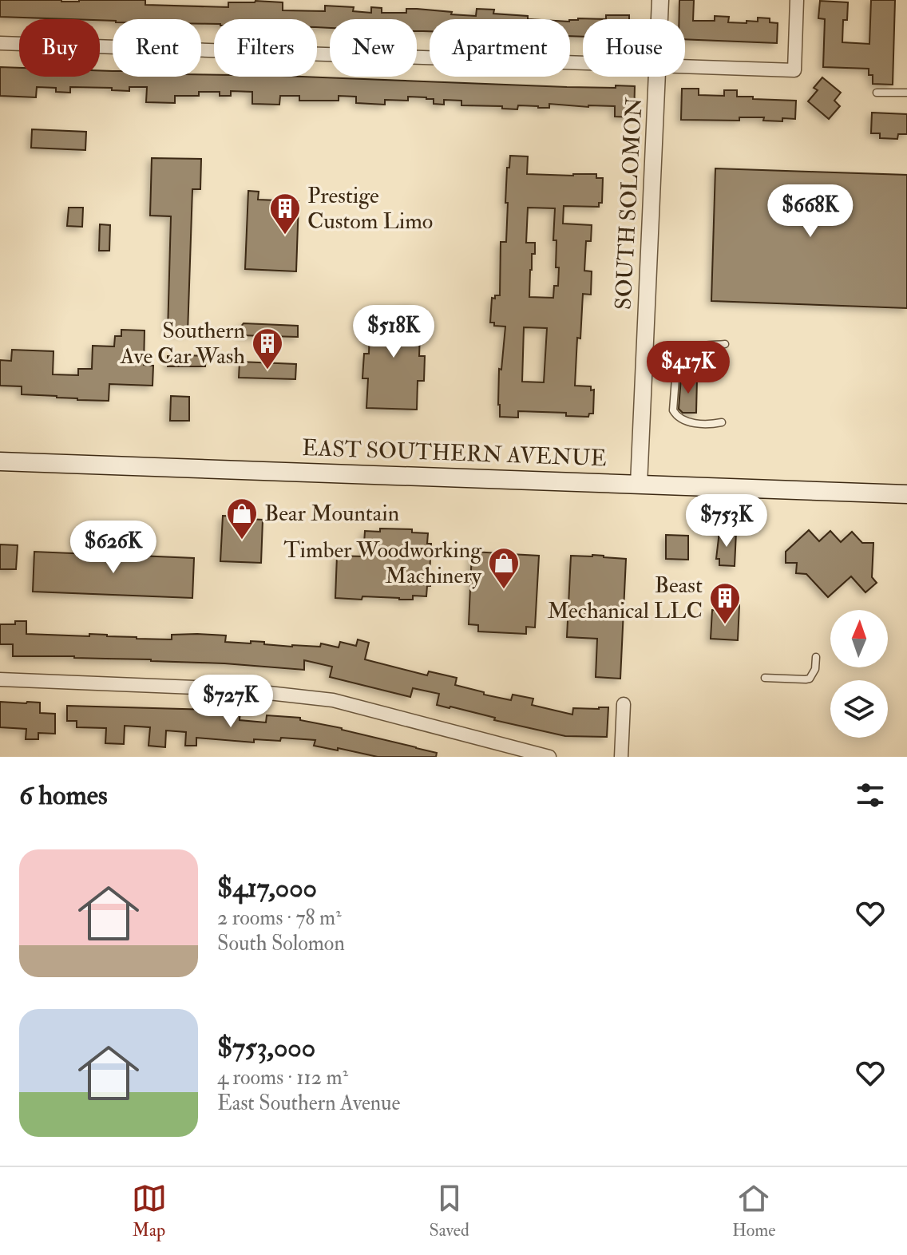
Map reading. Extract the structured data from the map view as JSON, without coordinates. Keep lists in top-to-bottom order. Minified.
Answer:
{"streets":{"main road":["EAST SOUTHERN AVENUE"],"street":["SOUTH SOLOMON"]},"crossings":[["SOUTH SOLOMON","EAST SOUTHERN AVENUE"]],"places":{"building":["Prestige Custom Limo","Southern Ave Car Wash","Beast Mechanical LLC"],"shop":["Bear Mountain","Timber Woodworking Machinery"]},"north":"top","page":{"chip":["Buy","Rent","Filters","New","Apartment","House"],"price":["$668K","$518K","$417K","$753K","$626K","$727K"],"heading":"6 homes","list":[{"name":"$417,000","note":"2 rooms · 78 m² · South Solomon"},{"name":"$753,000","note":"4 rooms · 112 m² · East Southern Avenue"}],"tabs":["Map","Saved","Home"]}}
